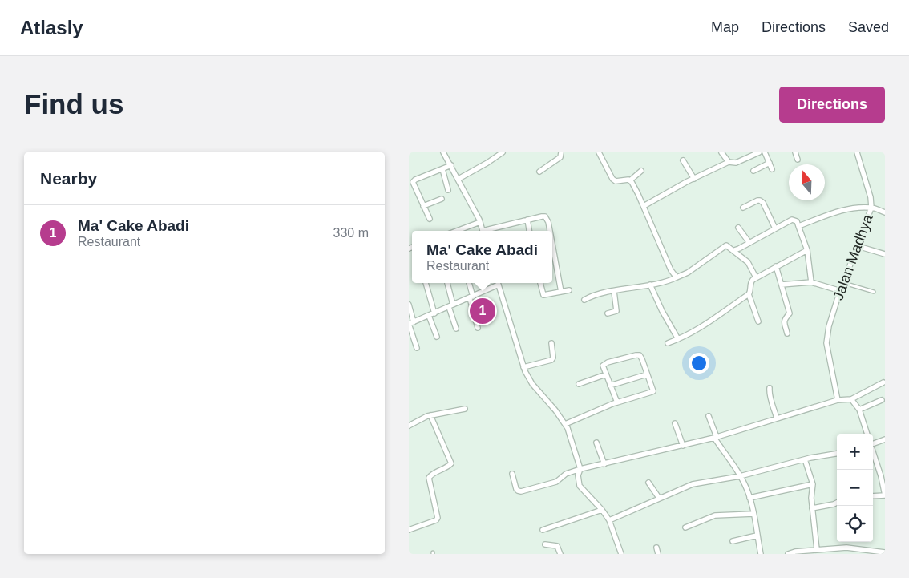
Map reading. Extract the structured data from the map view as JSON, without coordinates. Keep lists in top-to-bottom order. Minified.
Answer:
{"streets":{"street":["Jalan Madhya"]},"north":"top","page":{"header":"Atlasly","nav":["Map","Directions","Saved"],"buttons":"Directions","title":"Find us","heading":"Nearby","list":[{"mark":"1","name":"Ma' Cake Abadi","note":"Restaurant","value":"330 m"}],"popup":["Ma' Cake Abadi","Restaurant"],"pins":"1","map_buttons":["+","−"]}}
